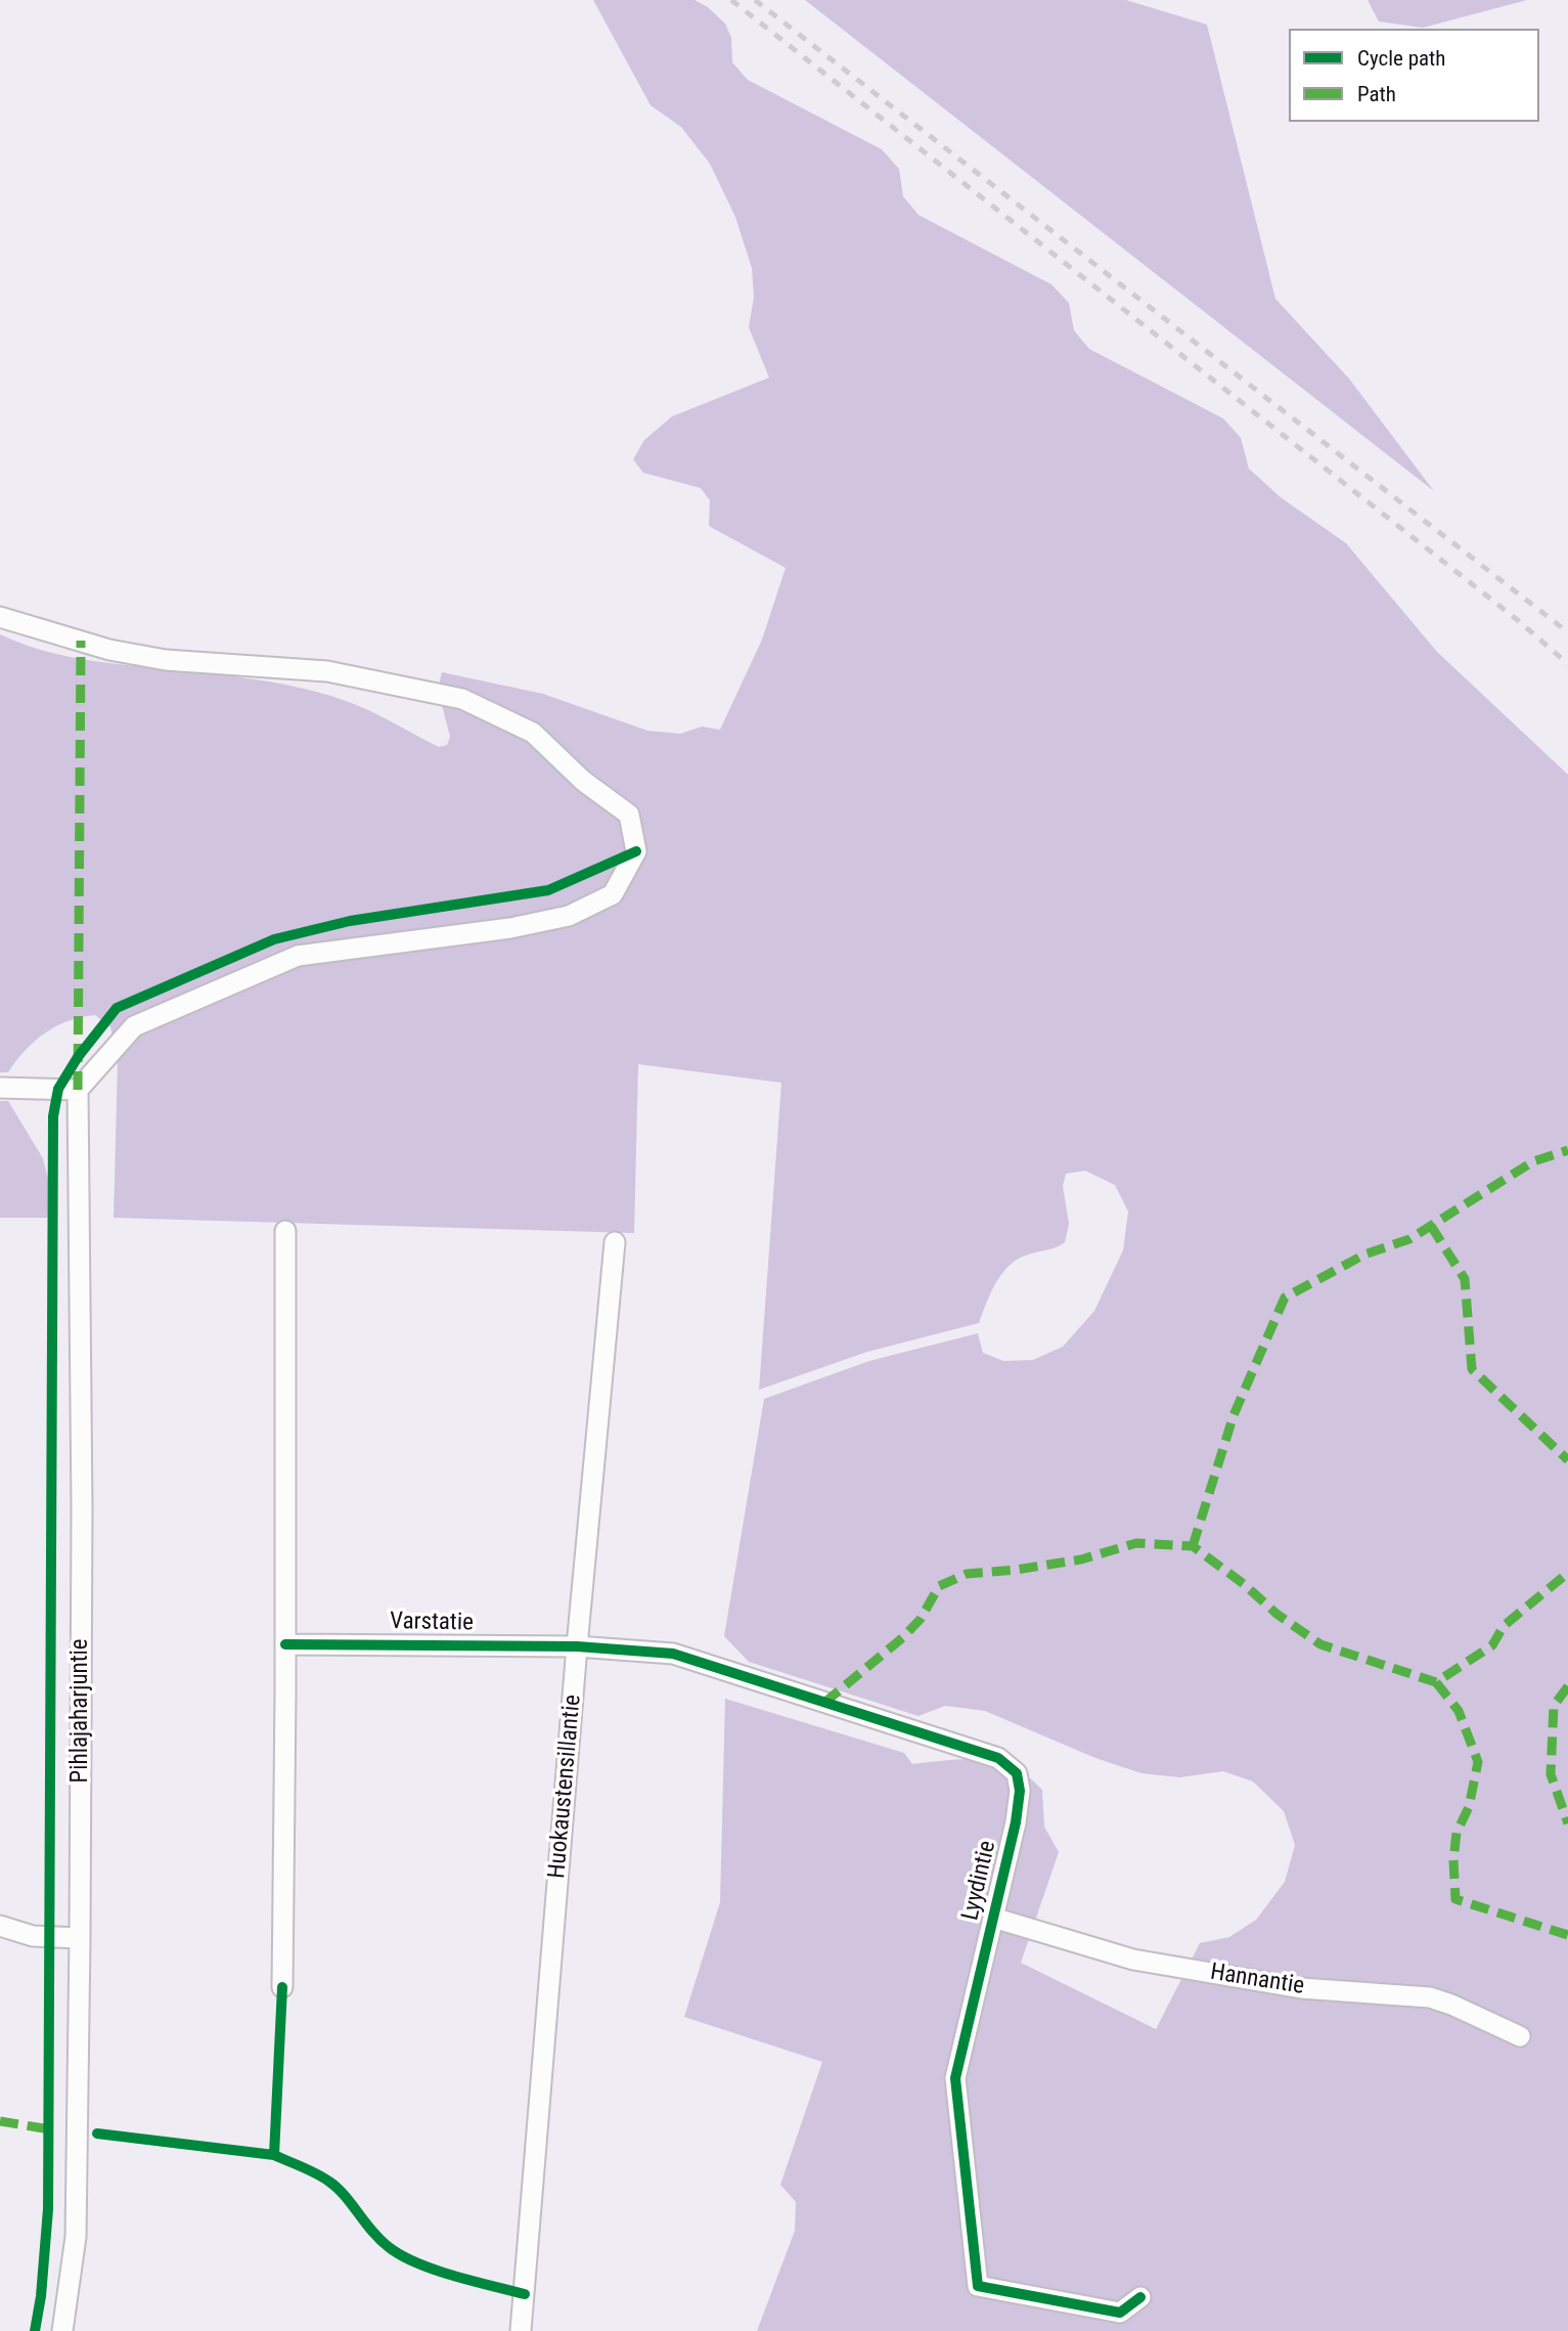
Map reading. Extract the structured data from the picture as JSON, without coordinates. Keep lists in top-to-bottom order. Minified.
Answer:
{"streets":{"street":["Varstatie","Pihlajaharjuntie","Huokaustensillantie","Lyydintie","Hannantie"]},"crossings":[["Varstatie","Huokaustensillantie"],["Varstatie","Lyydintie"],["Huokaustensillantie","Lyydintie"],["Lyydintie","Hannantie"]],"legend":["Cycle path","Path"]}
